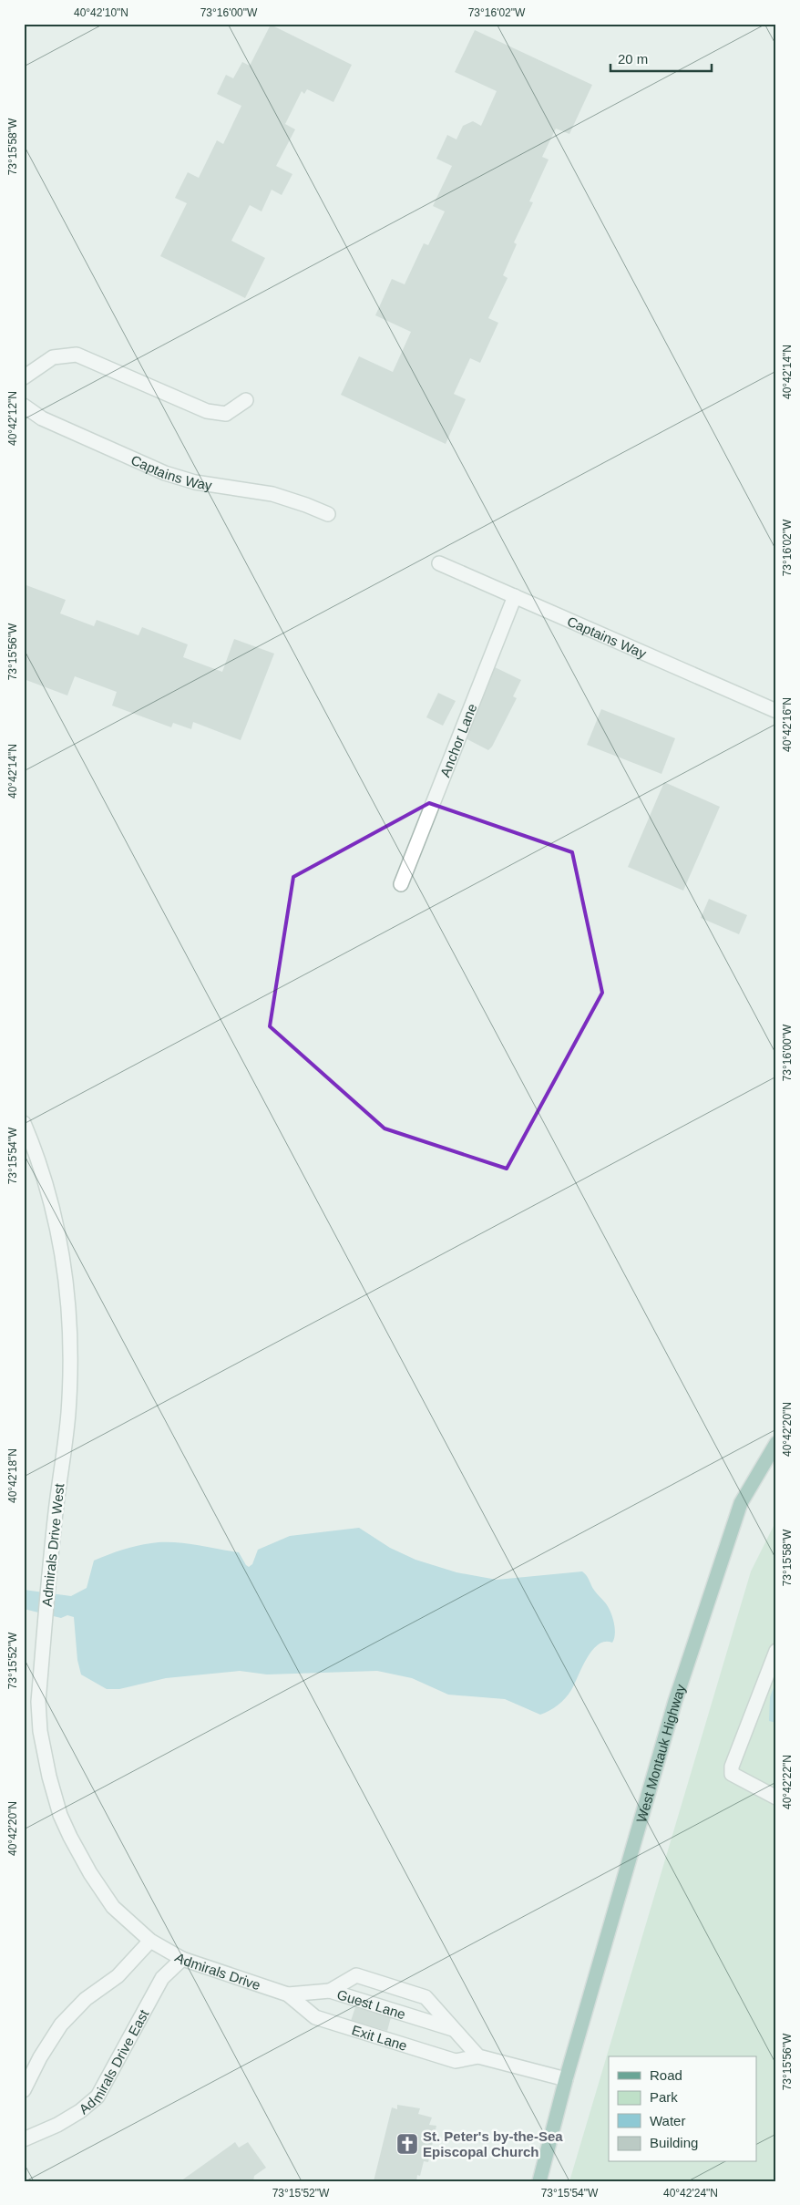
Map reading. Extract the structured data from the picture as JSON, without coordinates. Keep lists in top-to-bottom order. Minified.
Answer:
{"streets":{"main road":["West Montauk Highway"],"street":["Captains Way","Anchor Lane","Admirals Drive West","Admirals Drive","Guest Lane","Exit Lane","Admirals Drive East"]},"crossings":[["Captains Way","Anchor Lane"],["Admirals Drive West","Admirals Drive"],["Admirals Drive","Guest Lane"],["Admirals Drive","Exit Lane"],["Admirals Drive","Admirals Drive East"],["Guest Lane","Exit Lane"]],"places":{"church":["St. Peter's by-the-Sea Episcopal Church"]},"legend":["Road","Park","Water","Building"],"scale_bar":"20 m","coordinates":["40°42'10\"N","73°16'00\"W","73°16'02\"W","73°15'58\"W","40°42'14\"N","40°42'12\"N","73°15'56\"W","40°42'16\"N","73°15'54\"W","40°42'20\"N","40°42'18\"N","73°15'52\"W","40°42'22\"N","40°42'24\"N"]}
